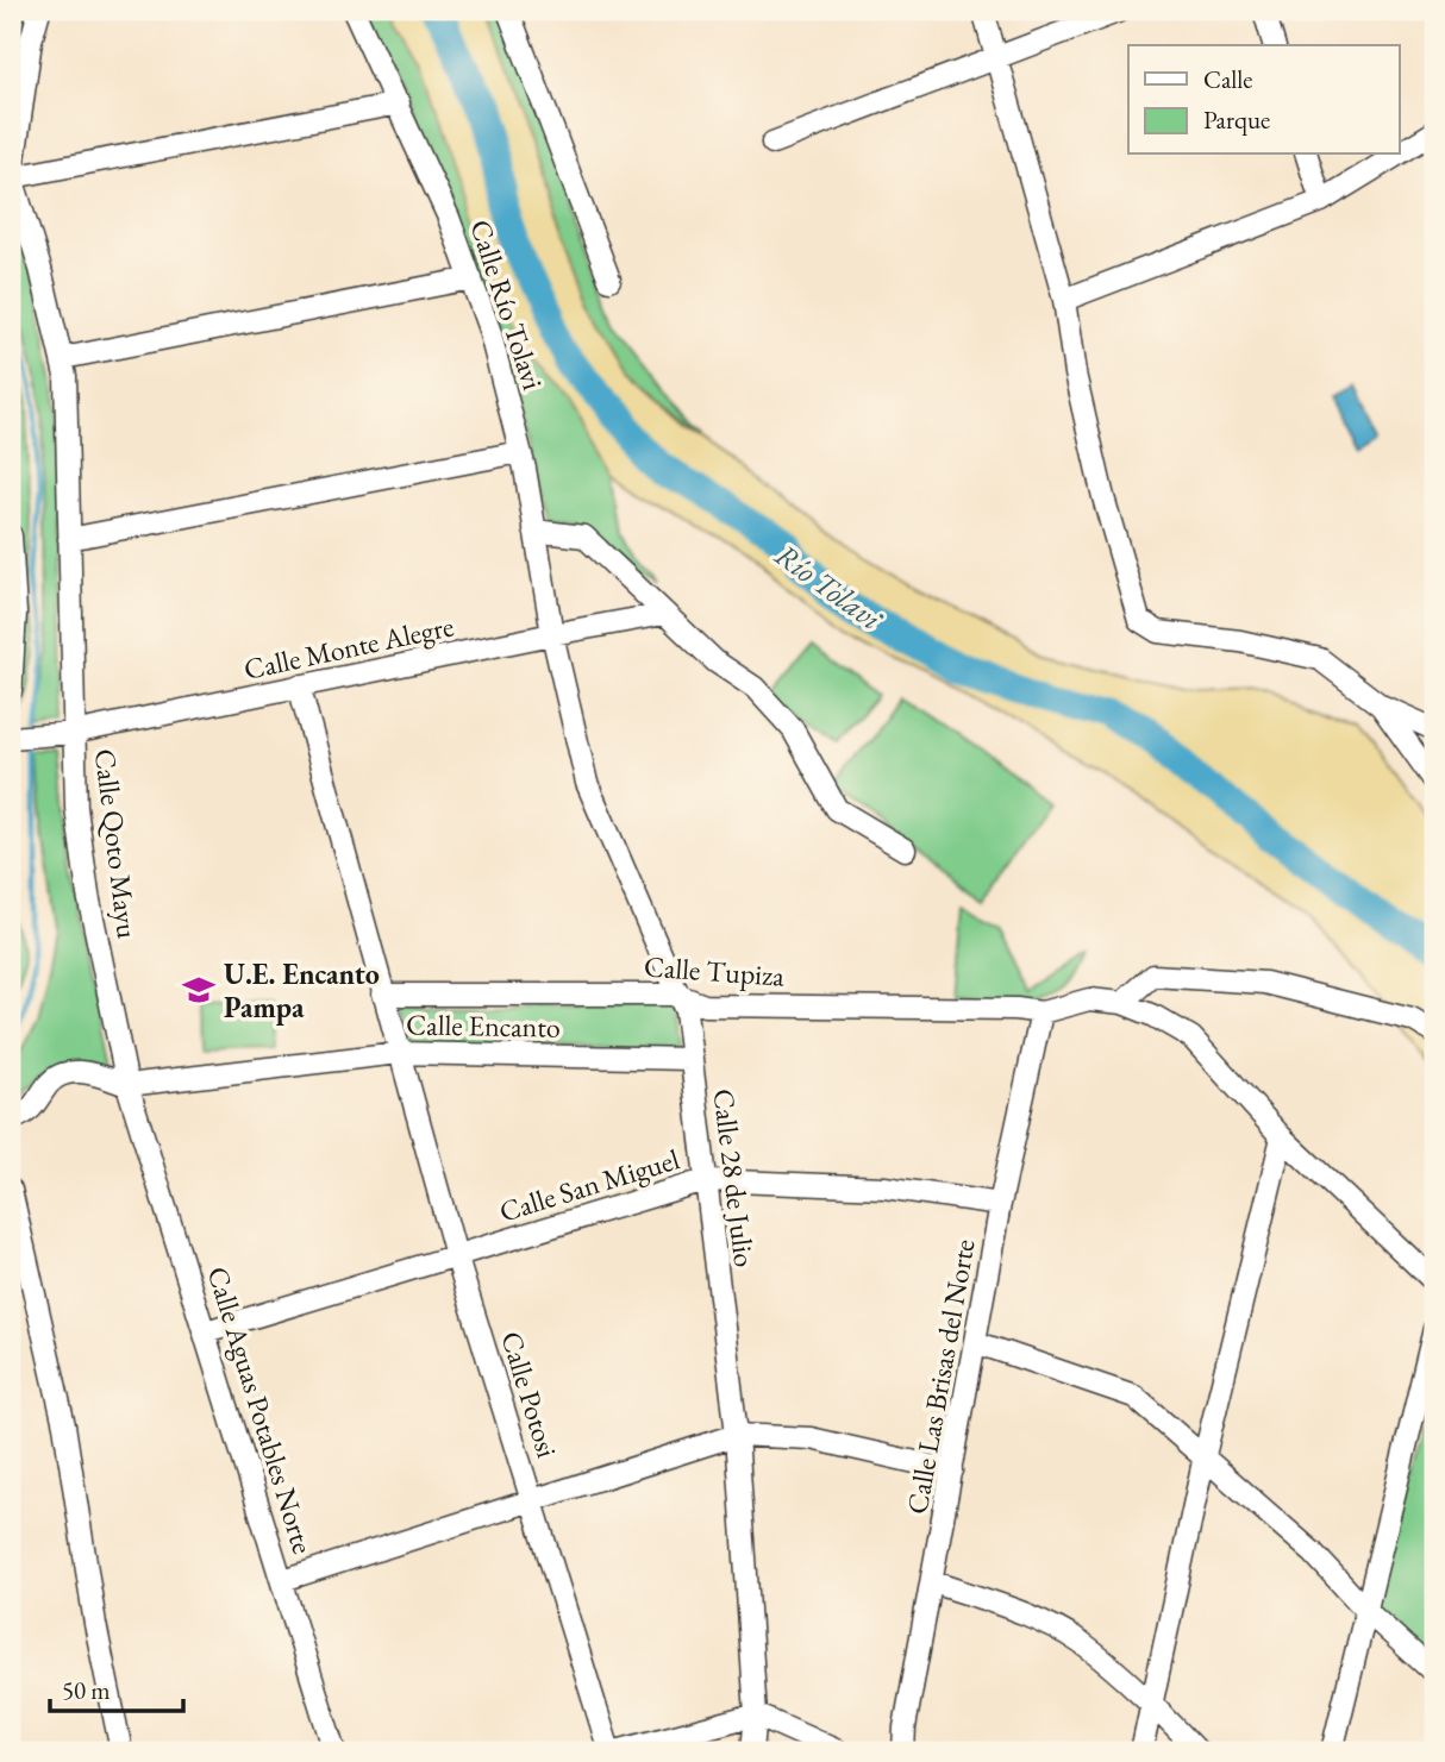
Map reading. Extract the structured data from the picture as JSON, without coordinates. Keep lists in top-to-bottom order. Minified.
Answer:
{"streets":{"street":["Calle Río Tolavi","Calle Monte Alegre","Calle Qoto Mayu","Calle Tupiza","Calle Encanto","Calle 28 de Julio","Calle San Miguel","Calle Las Brisas del Norte","Calle Potosi","Calle Aguas Potables Norte"]},"crossings":[["Calle Río Tolavi","Calle Monte Alegre"],["Calle Río Tolavi","Calle 28 de Julio"],["Calle Monte Alegre","Calle Qoto Mayu"],["Calle Monte Alegre","Calle 28 de Julio"],["Calle Monte Alegre","Calle Potosi"],["Calle Qoto Mayu","Calle Encanto"],["Calle Qoto Mayu","Calle Aguas Potables Norte"],["Calle Tupiza","Calle 28 de Julio"],["Calle Tupiza","Calle Las Brisas del Norte"],["Calle Tupiza","Calle Potosi"],["Calle Encanto","Calle 28 de Julio"],["Calle Encanto","Calle Potosi"],["Calle Encanto","Calle Aguas Potables Norte"],["Calle 28 de Julio","Calle San Miguel"],["Calle San Miguel","Calle Las Brisas del Norte"],["Calle San Miguel","Calle Potosi"],["Calle San Miguel","Calle Aguas Potables Norte"]],"water":["Río Tolavi"],"places":{"school or university":["U.E. Encanto Pampa"]},"legend":["Calle","Parque"],"scale_bar":"50 m"}
